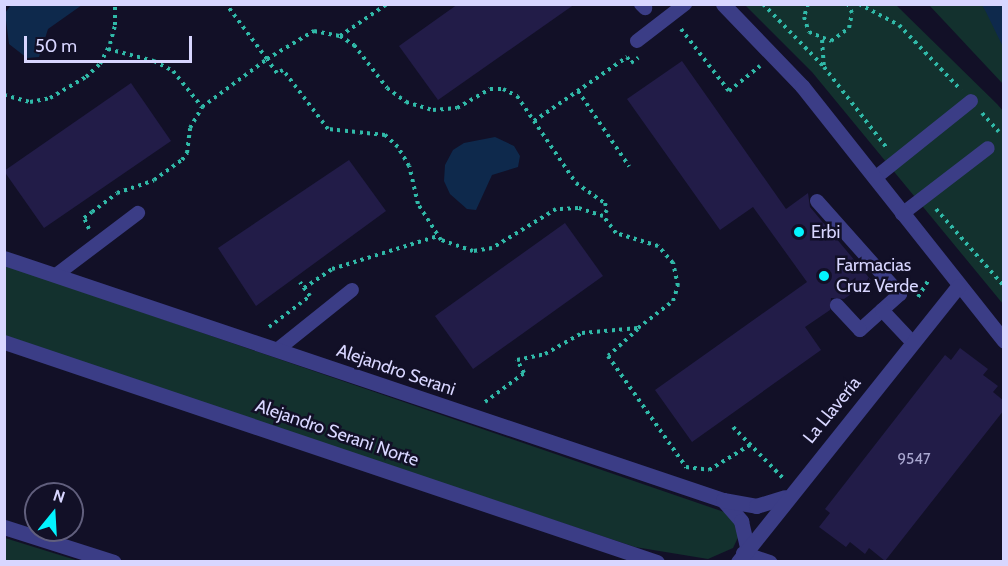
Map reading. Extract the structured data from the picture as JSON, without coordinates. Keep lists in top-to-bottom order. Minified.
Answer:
{"streets":{"street":["Alejandro Serani","La Llavería","Alejandro Serani Norte"]},"crossings":[["Alejandro Serani","La Llavería"]],"places":["Erbi","Farmacias Cruz Verde"],"house_numbers":["9547"],"scale_bar":"50 m","north":"top"}
